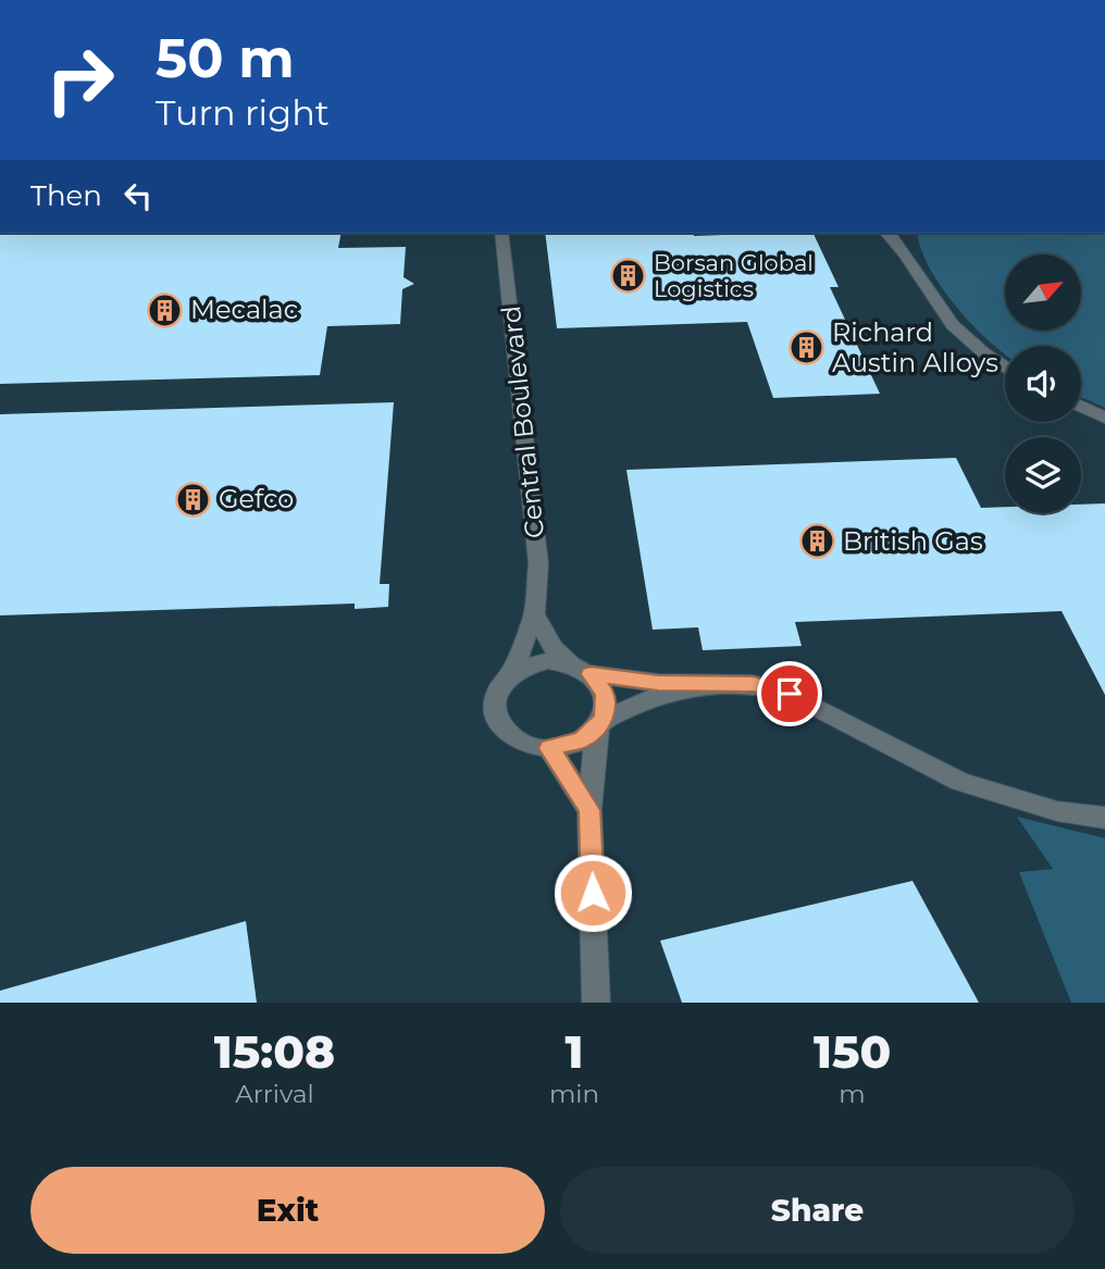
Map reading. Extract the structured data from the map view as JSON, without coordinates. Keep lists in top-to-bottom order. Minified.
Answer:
{"streets":{"street":["Central Boulevard"]},"places":{"building":["Borsan Global Logistics","Mecalac","Richard Austin Alloys","Gefco","British Gas"]},"north":"top right","page":{"turn":["50 m","Turn right"],"then":"Then","eta":["15:08","Arrival","1","min","150","m"],"buttons":["Exit","Share"]}}
